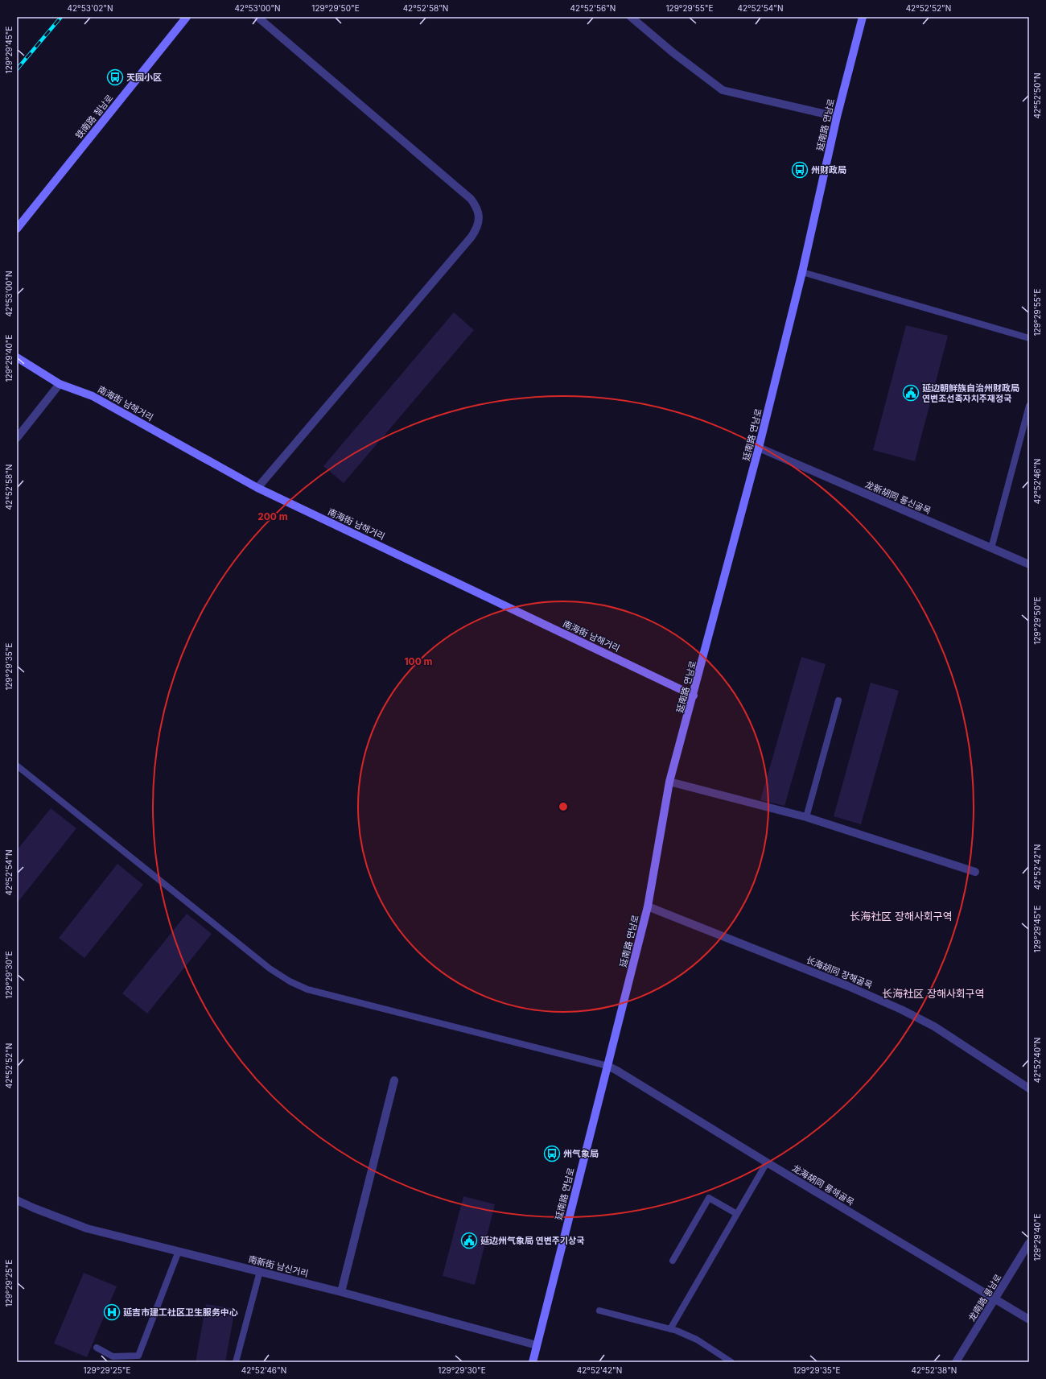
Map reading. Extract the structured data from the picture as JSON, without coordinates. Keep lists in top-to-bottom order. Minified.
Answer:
{"streets":{"main road":["铁南路 철남로","延南路 연남로","南海街 남해거리"],"street":["龙新胡同 룡신골목","长海胡同 장해골목","龙海胡同 룡해골목","南新街 남신거리","龙南路 룡남로"]},"crossings":[["延南路 연남로","南海街 남해거리"],["延南路 연남로","龙新胡同 룡신골목"],["延南路 연남로","长海胡同 장해골목"],["延南路 연남로","龙海胡同 룡해골목"],["延南路 연남로","南新街 남신거리"],["龙海胡同 룡해골목","龙南路 룡남로"]],"districts":["长海社区 장해사회구역","长海社区 장해사회구역"],"places":{"bus stop":["天园小区","州财政局","州气象局"],"public building":["延边朝鲜族自治州财政局 연변조선족자치주재정국","延边州气象局 연변주기상국"],"hospital":["延吉市建工社区卫生服务中心"]},"coordinates":["42°53'02\"N","42°53'00\"N","129°29'50\"E","42°52'58\"N","42°52'56\"N","129°29'55\"E","42°52'54\"N","42°52'52\"N","129°29'45\"E","42°52'50\"N","129°29'40\"E","42°52'46\"N","129°29'35\"E","42°52'42\"N","129°29'30\"E","42°52'40\"N","129°29'25\"E","42°52'38\"N"],"rings":["200 m","100 m"]}
